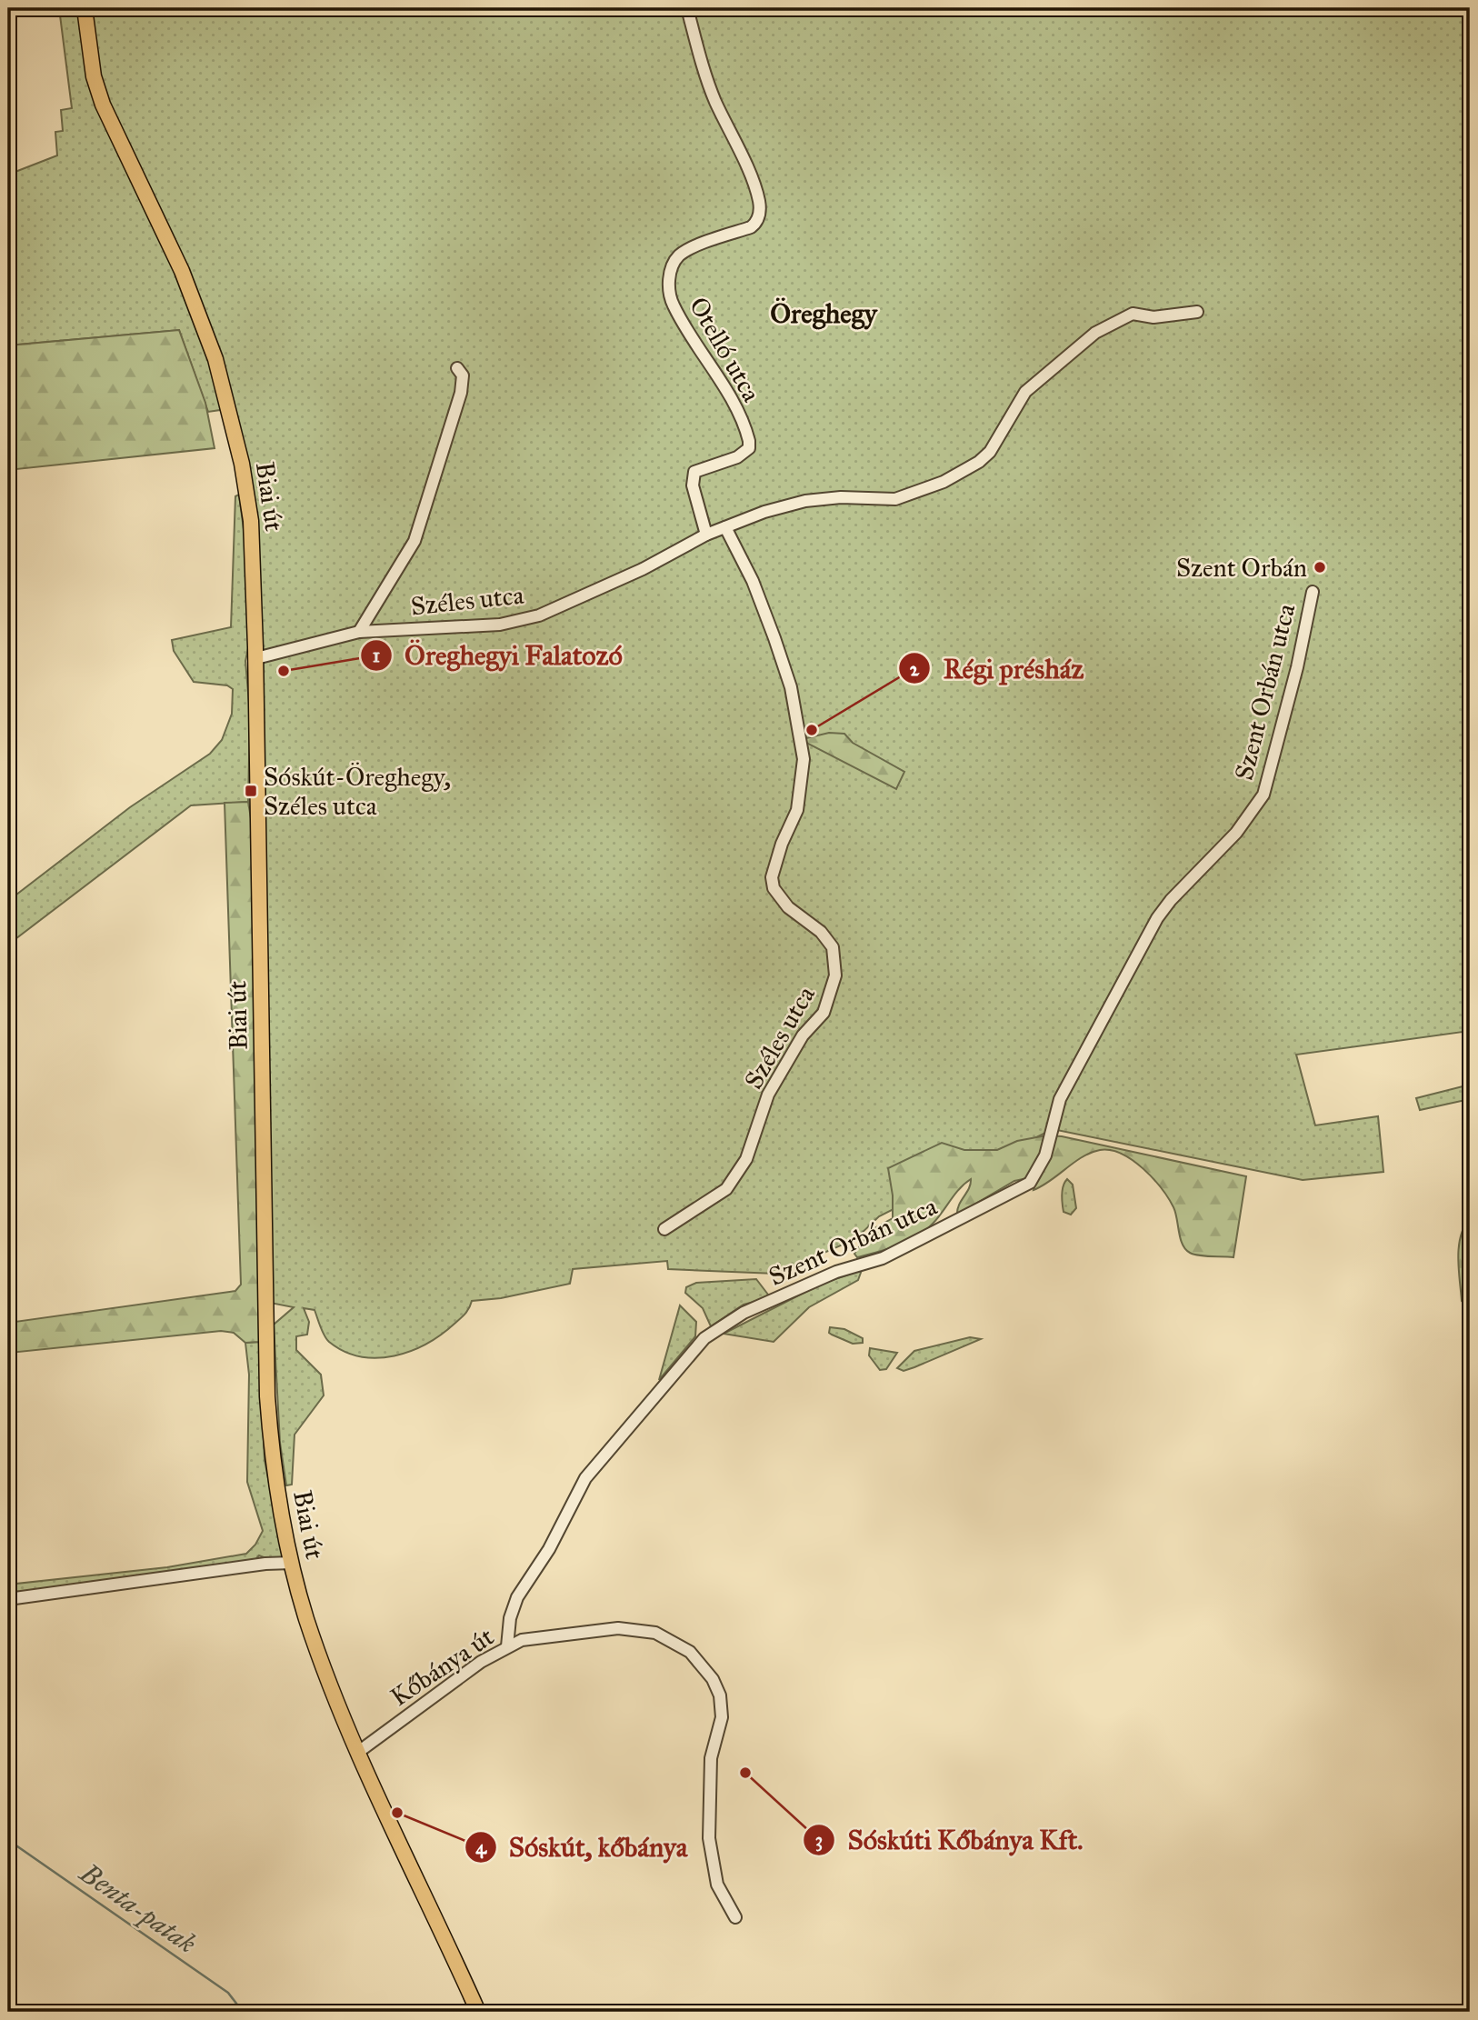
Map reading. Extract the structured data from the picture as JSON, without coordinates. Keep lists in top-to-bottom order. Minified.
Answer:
{"streets":{"main road":["Biai út"],"street":["Otelló utca","Széles utca","Szent Orbán utca","Kőbánya út"]},"crossings":[["Otelló utca","Széles utca"],["Biai út","Széles utca"],["Biai út","Kőbánya út"],["Szent Orbán utca","Kőbánya út"]],"districts":["Öreghegy"],"water":["Benta-patak"],"places":{"other":["Szent Orbán","Öreghegyi Falatozó","Régi présház","Sóskúti Kőbánya Kft.","Sóskút, kőbánya"],"transit":["Sóskút-Öreghegy, Széles utca"]}}
